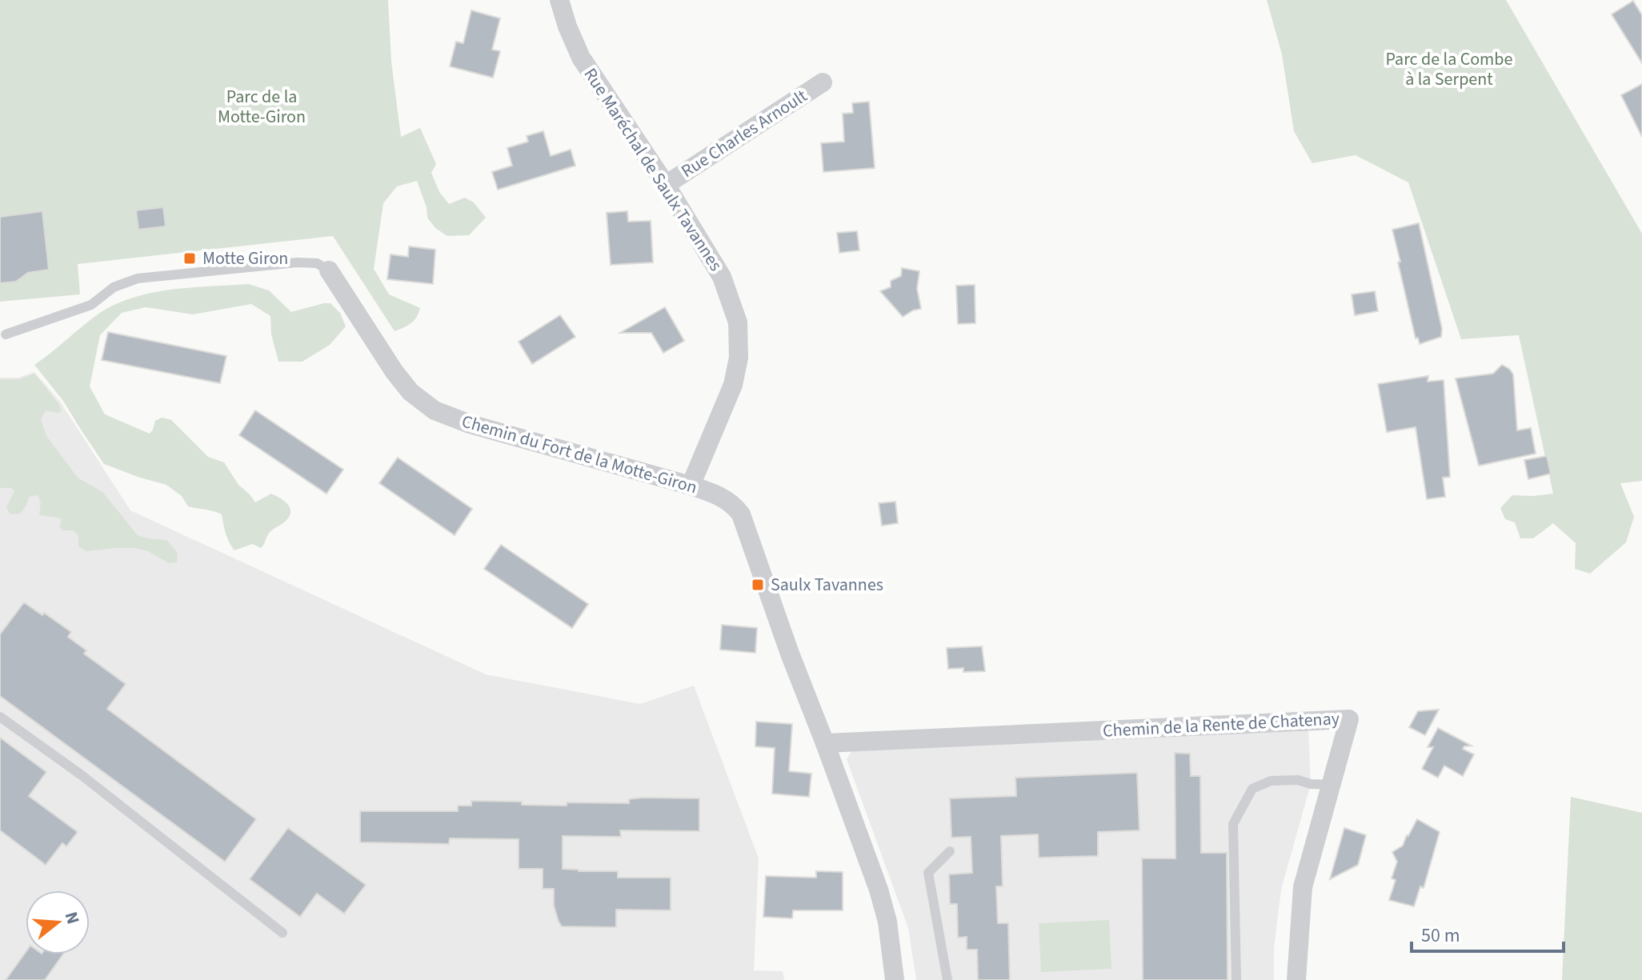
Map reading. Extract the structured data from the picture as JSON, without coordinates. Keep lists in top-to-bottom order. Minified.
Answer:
{"streets":{"street":["Rue Charles Arnoult","Rue Maréchal de Saulx Tavannes","Chemin du Fort de la Motte-Giron","Chemin de la Rente de Chatenay"]},"crossings":[["Rue Charles Arnoult","Rue Maréchal de Saulx Tavannes"],["Rue Maréchal de Saulx Tavannes","Chemin du Fort de la Motte-Giron"],["Chemin du Fort de la Motte-Giron","Chemin de la Rente de Chatenay"]],"parks":["Parc de la Combe à la Serpent","Parc de la Motte-Giron"],"places":{"transit":["Motte Giron","Saulx Tavannes"]},"scale_bar":"50 m","north":"right"}
